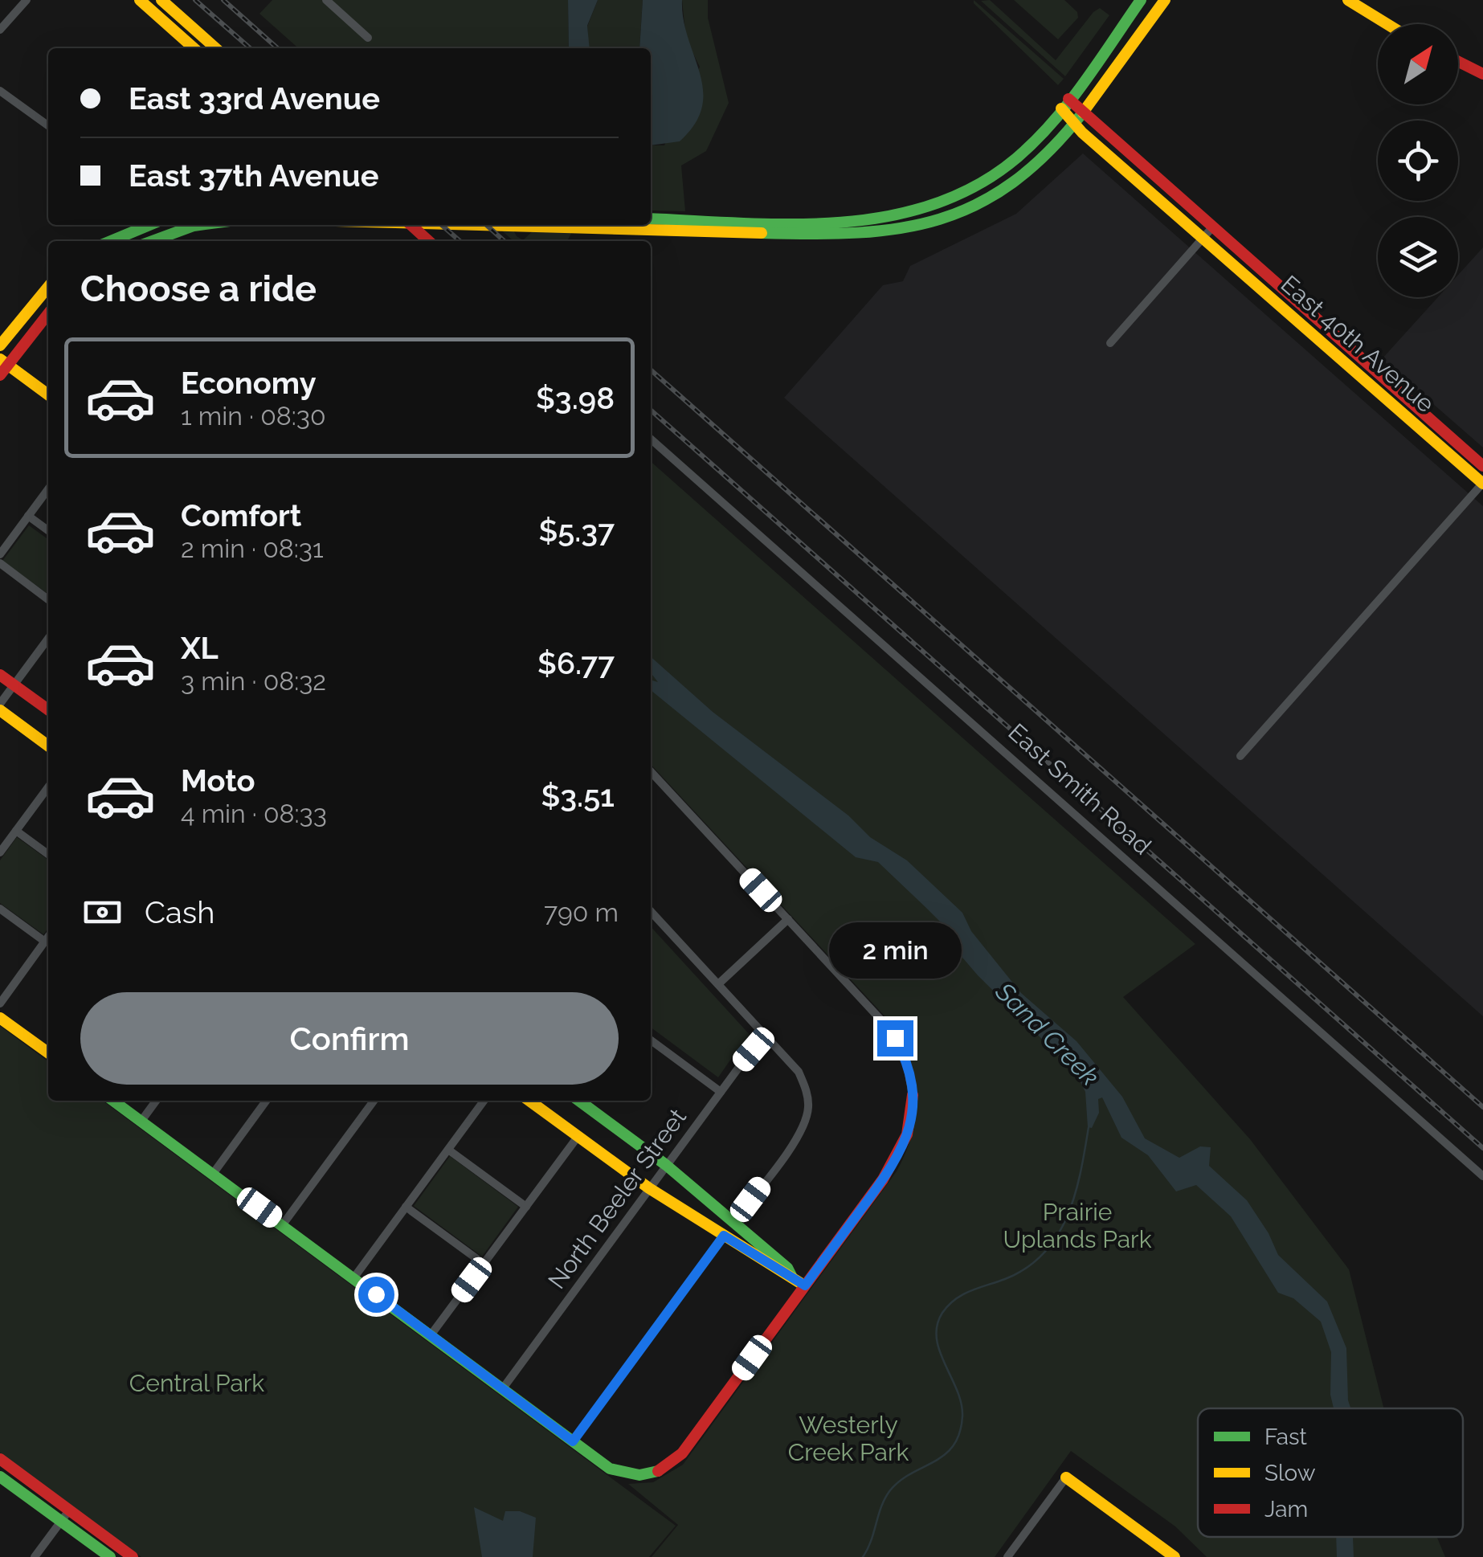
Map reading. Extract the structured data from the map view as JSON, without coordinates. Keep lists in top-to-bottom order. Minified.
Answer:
{"streets":{"main road":["East 40th Avenue"],"street":["East Smith Road","North Beeler Street"]},"water":["Sand Creek"],"parks":["Prairie Uplands Park","Central Park","Westerly Creek Park"],"legend":["Fast","Slow","Jam"],"north":"top right","page":{"banner":["East 33rd Avenue","East 37th Avenue"],"heading":"Choose a ride","list":[{"name":"Economy","note":"1 min · 08:30","value":"$3.98"},{"name":"Comfort","note":"2 min · 08:31","value":"$5.37"},{"name":"XL","note":"3 min · 08:32","value":"$6.77"},{"name":"Moto","note":"4 min · 08:33","value":"$3.51"}],"pay":["Cash","790 m"],"bubble":"2 min","buttons":"Confirm"}}
